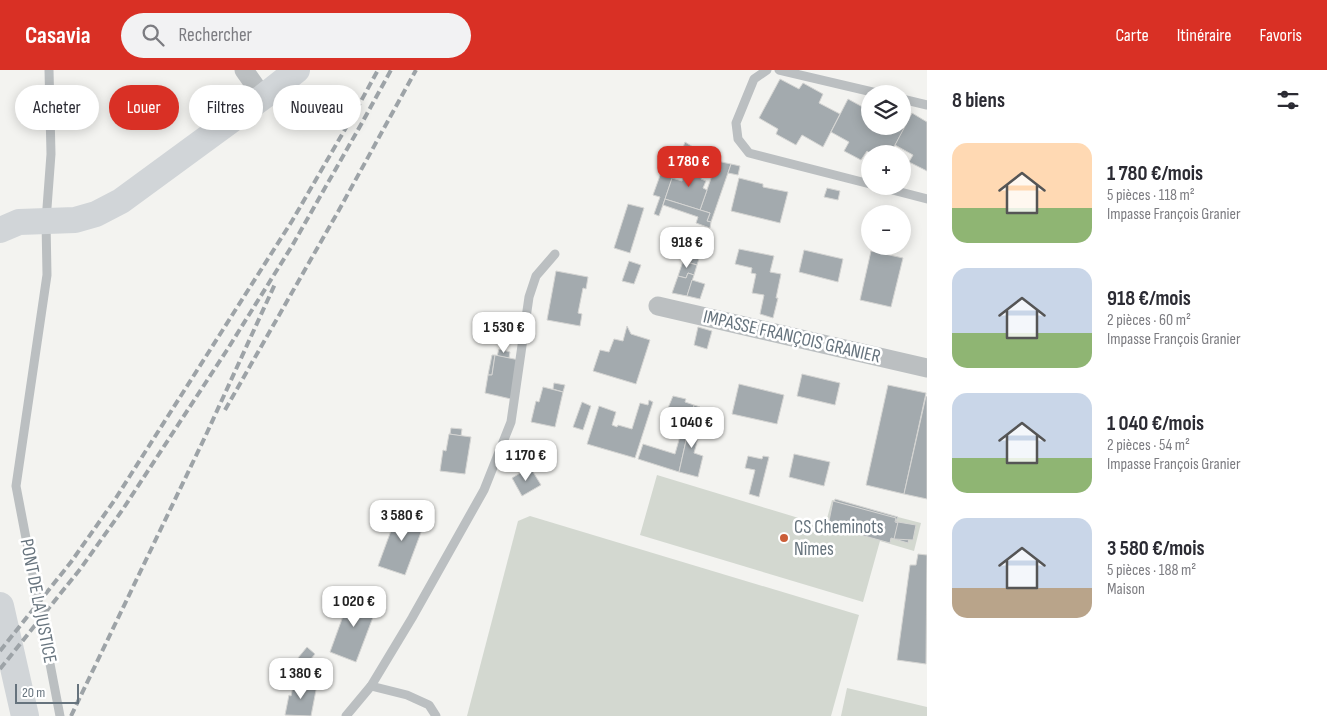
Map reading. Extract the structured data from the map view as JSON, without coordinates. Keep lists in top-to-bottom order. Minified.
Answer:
{"streets":{"main road":["PONT DE LA JUSTICE"],"street":["IMPASSE FRANÇOIS GRANIER"]},"places":["CS Cheminots Nîmes"],"scale_bar":"20 m","page":{"header":"Casavia","search":"Rechercher","nav":["Carte","Itinéraire","Favoris"],"heading":"8 biens","map_buttons":["+","−"],"chip":["Acheter","Louer","Filtres","Nouveau"],"list":[{"name":"1 780 €/mois","note":"5 pièces · 118 m² · Impasse François Granier"},{"name":"918 €/mois","note":"2 pièces · 60 m² · Impasse François Granier"},{"name":"1 040 €/mois","note":"2 pièces · 54 m² · Impasse François Granier"},{"name":"3 580 €/mois","note":"5 pièces · 188 m² · Maison"}],"price":["1 780 €","918 €","1 530 €","1 040 €","1 170 €","3 580 €","1 020 €","1 380 €"],"scale":"20 m"}}
